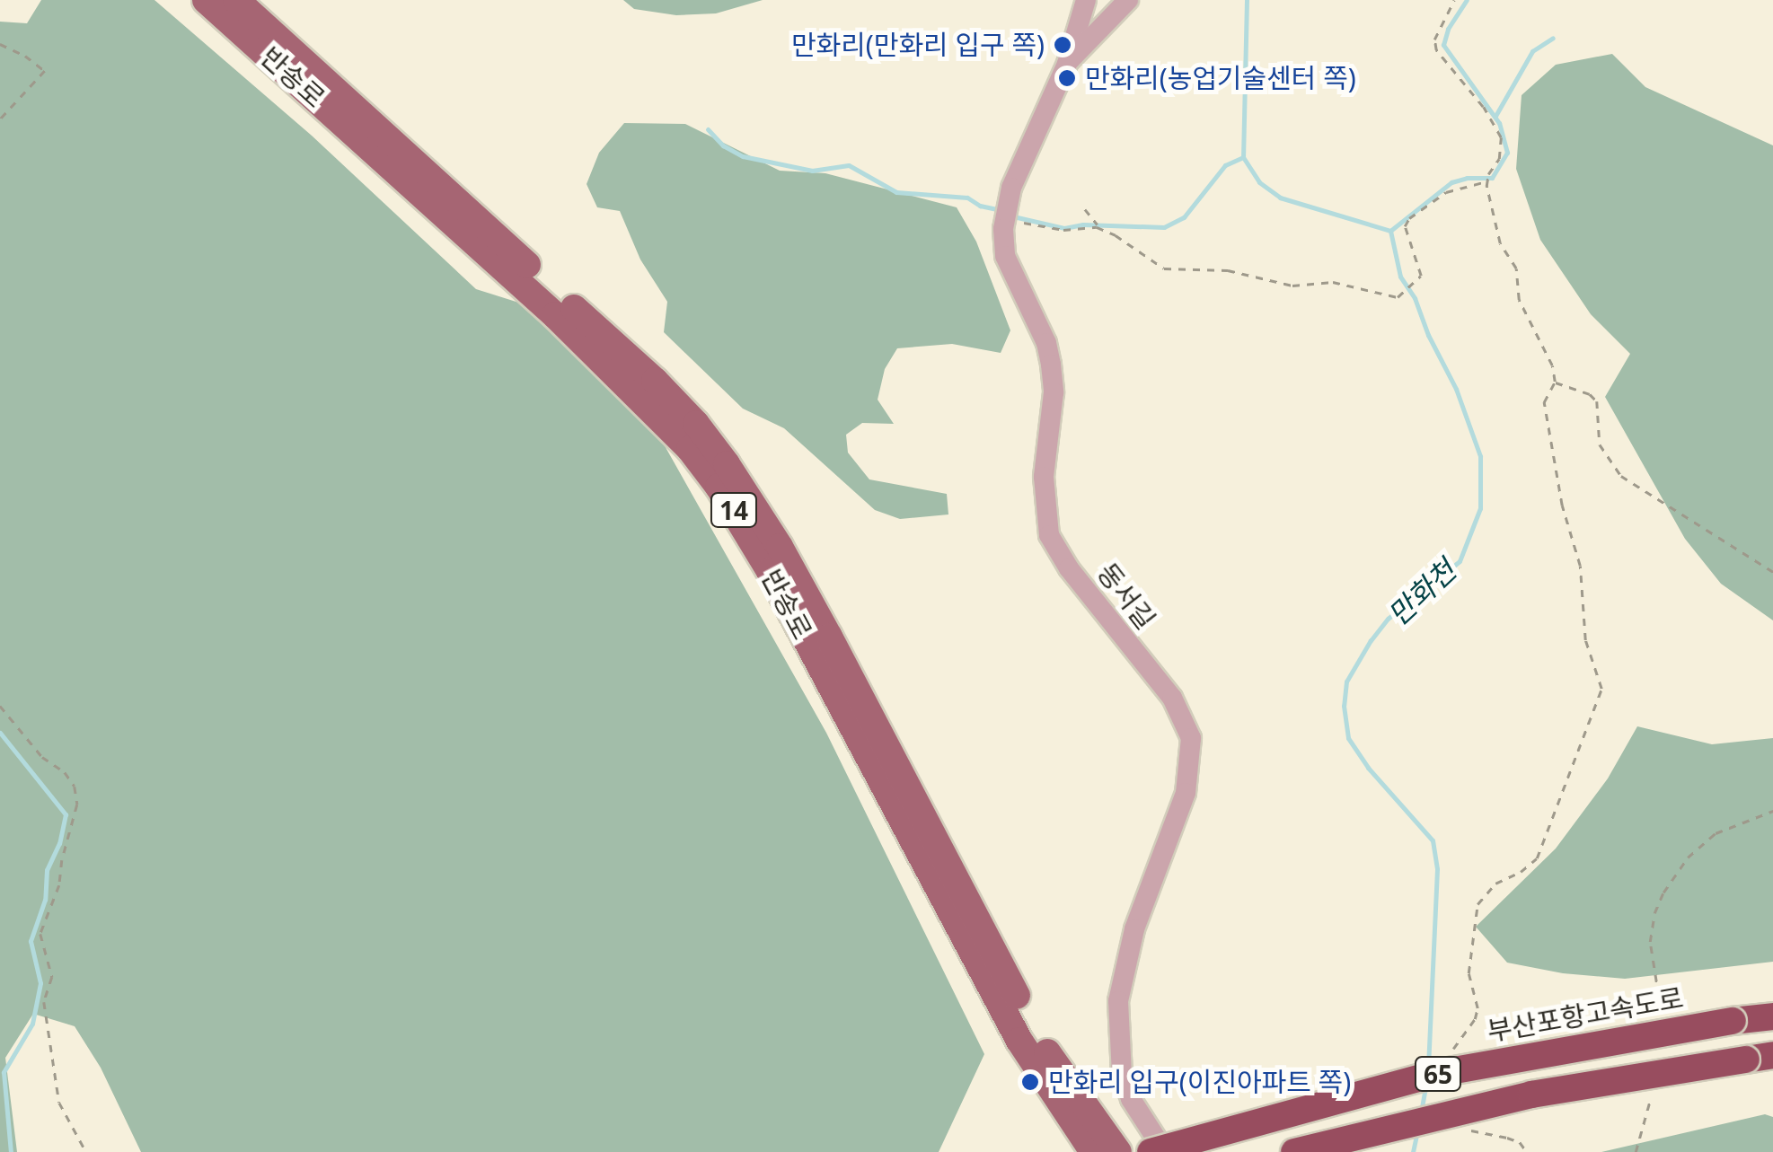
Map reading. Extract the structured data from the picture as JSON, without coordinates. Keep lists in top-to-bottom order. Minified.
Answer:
{"streets":{"highway":["부산포항고속도로","65"],"main road":["반송로","14"],"street":["동서길"]},"water":["만화천"],"places":["만화리(만화리 입구 쪽)","만화리(농업기술센터 쪽)","만화리 입구(이진아파트 쪽)"]}
